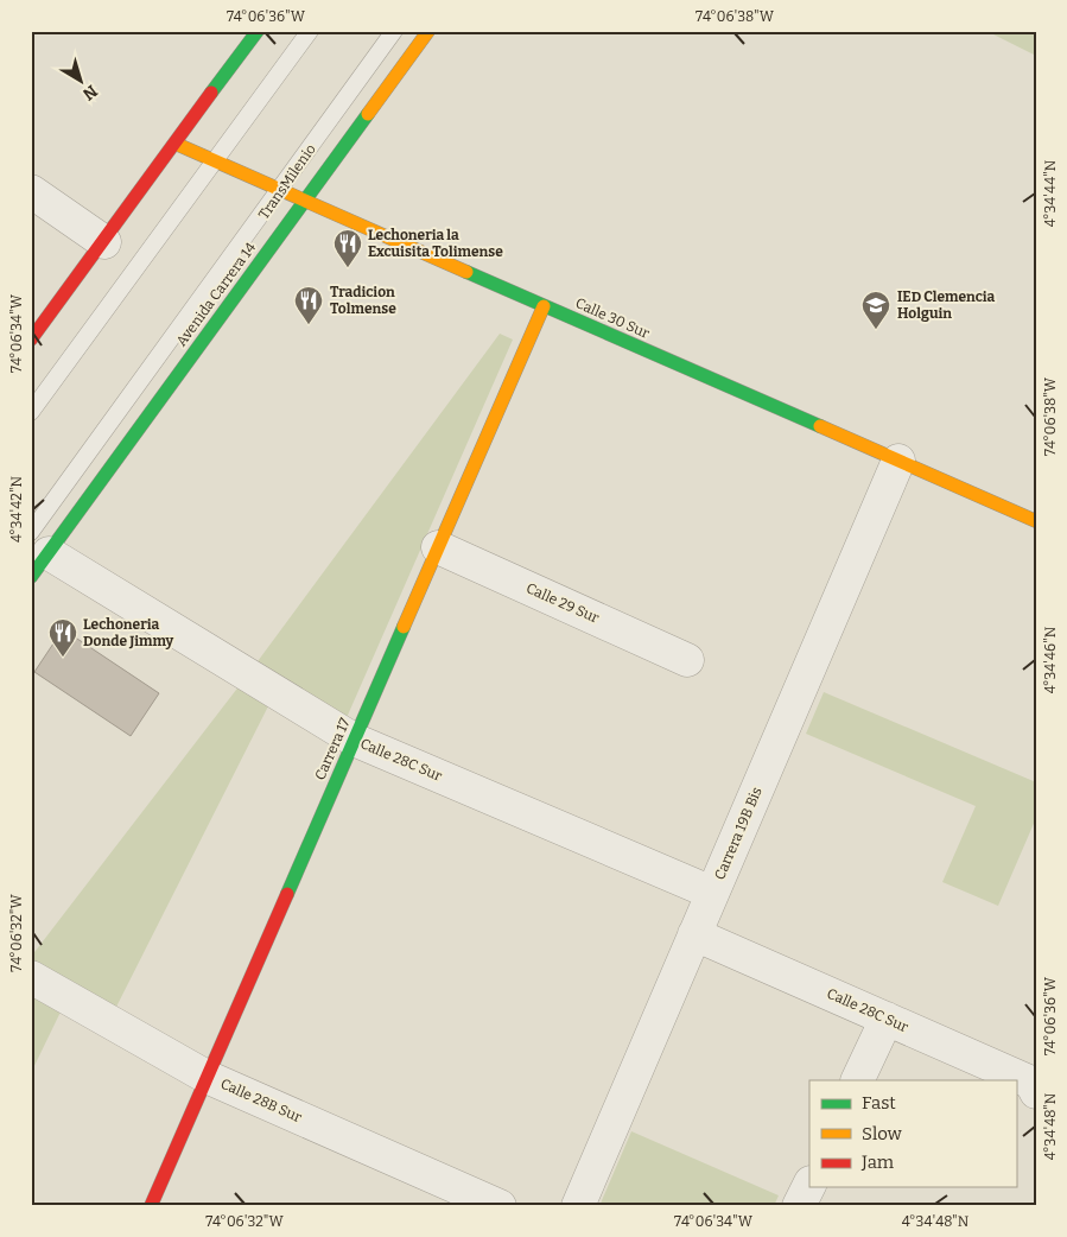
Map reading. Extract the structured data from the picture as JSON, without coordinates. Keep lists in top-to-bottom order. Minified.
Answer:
{"streets":{"main road":["Avenida Carrera 14","Calle 30 Sur","Carrera 17"],"street":["Calle 29 Sur","Calle 28C Sur","Carrera 19B Bis","Calle 28B Sur"],"lane":["TransMilenio"]},"crossings":[["TransMilenio","Avenida Carrera 14"],["TransMilenio","Calle 30 Sur"],["TransMilenio","Calle 28C Sur"],["Avenida Carrera 14","Calle 30 Sur"],["Avenida Carrera 14","Calle 28C Sur"],["Calle 30 Sur","Carrera 17"],["Calle 30 Sur","Carrera 19B Bis"],["Calle 29 Sur","Carrera 17"],["Carrera 17","Calle 28C Sur"],["Carrera 17","Calle 28B Sur"],["Calle 28C Sur","Carrera 19B Bis"]],"places":{"restaurant":["Lechoneria la Excuisita Tolimense","Tradicion Tolmense","Lechoneria Donde Jimmy"],"school or university":["IED Clemencia Holguin"]},"legend":["Fast","Slow","Jam"],"north":"bottom right","coordinates":["74°06'36\"W","74°06'38\"W","4°34'44\"N","74°06'34\"W","4°34'42\"N","4°34'46\"N","74°06'32\"W","4°34'48\"N"]}
